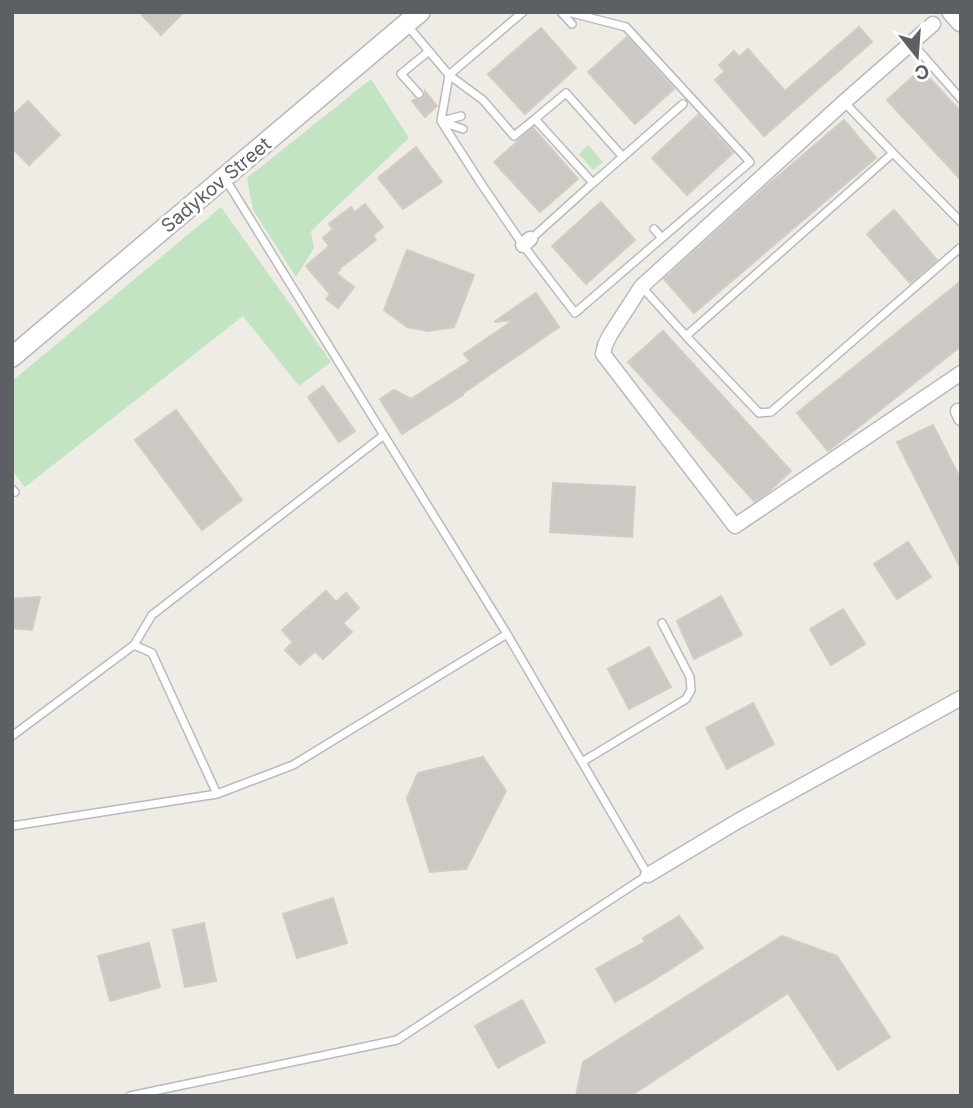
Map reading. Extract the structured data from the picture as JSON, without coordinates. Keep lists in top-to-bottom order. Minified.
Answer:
{"streets":{"street":["Sadykov Street"]},"north":"bottom"}
